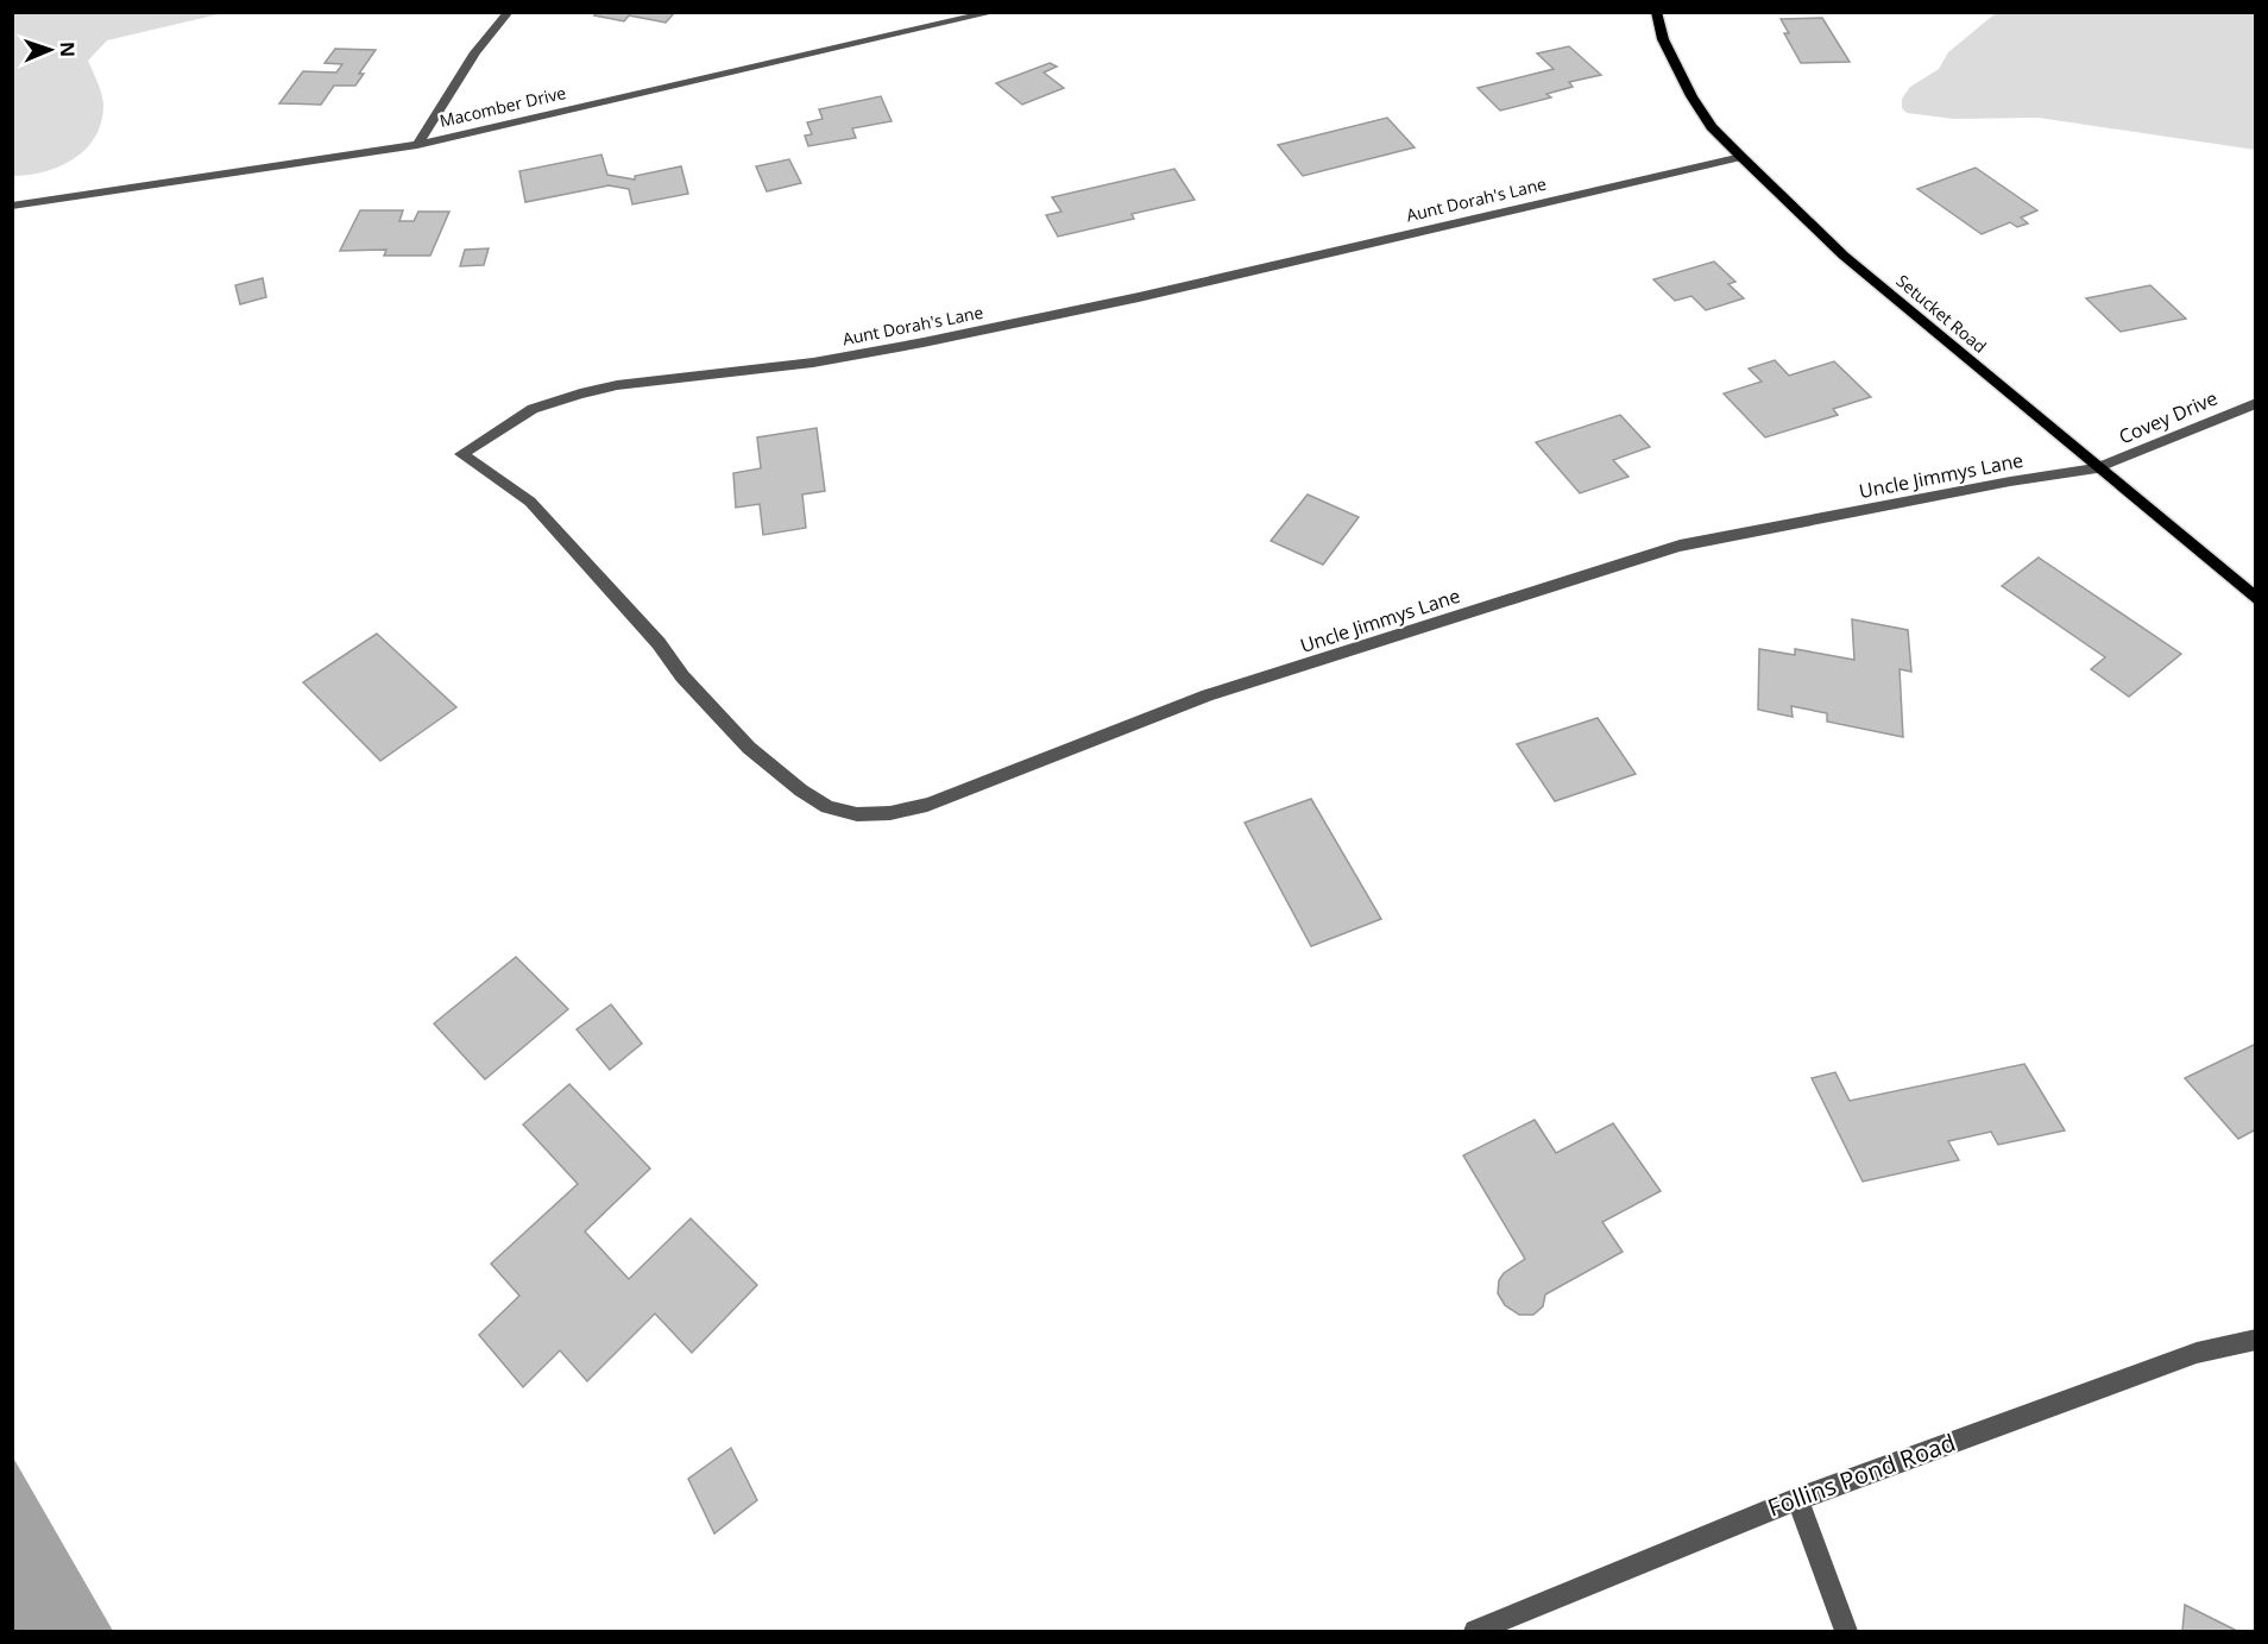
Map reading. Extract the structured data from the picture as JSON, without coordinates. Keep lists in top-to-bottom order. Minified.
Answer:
{"streets":{"main road":["Setucket Road"],"street":["Macomber Drive","Aunt Dorah's Lane","Covey Drive","Uncle Jimmys Lane","Follins Pond Road"]},"crossings":[["Aunt Dorah's Lane","Setucket Road"],["Aunt Dorah's Lane","Uncle Jimmys Lane"],["Setucket Road","Covey Drive"],["Setucket Road","Uncle Jimmys Lane"],["Covey Drive","Uncle Jimmys Lane"]],"north":"right"}
